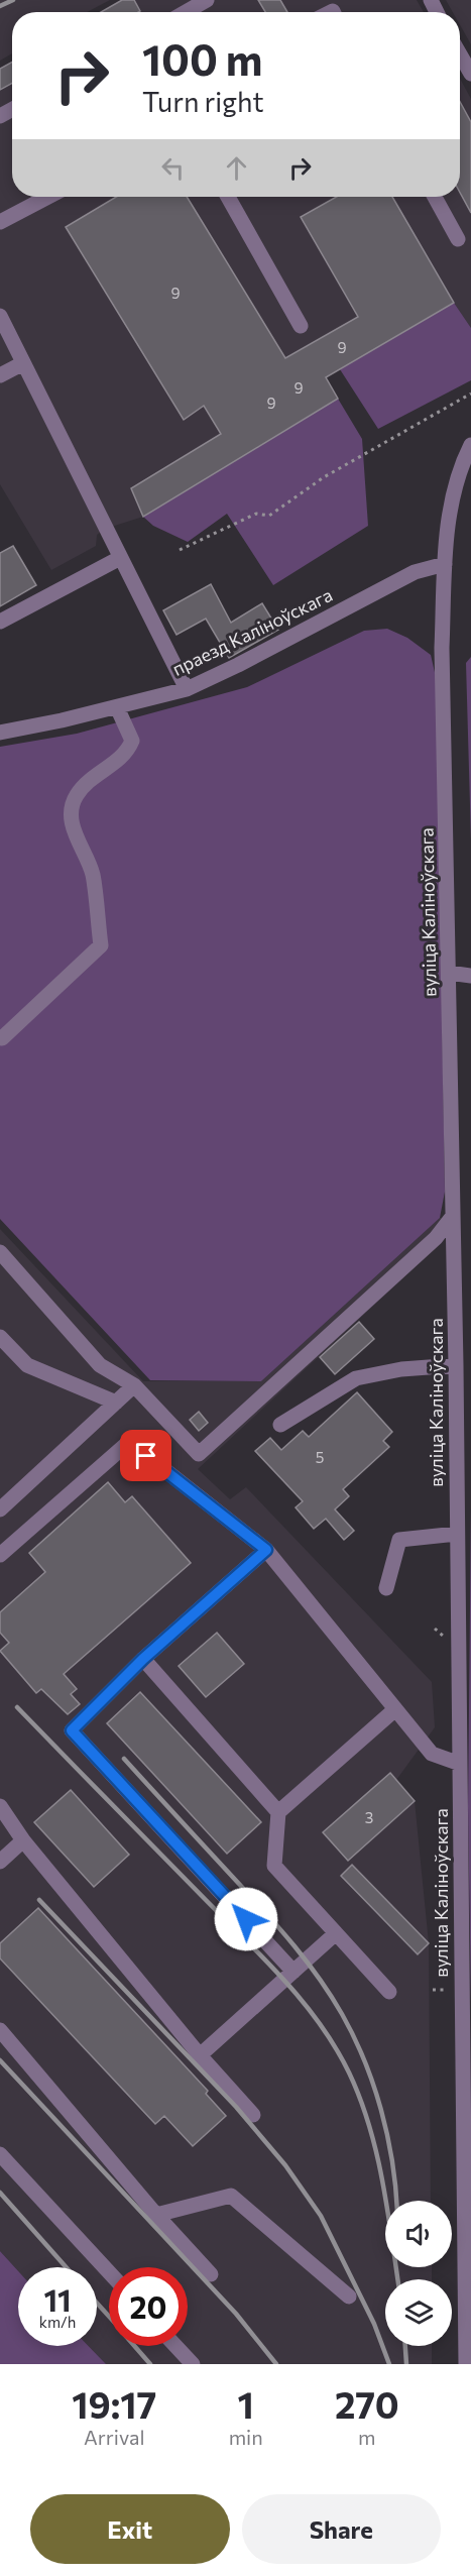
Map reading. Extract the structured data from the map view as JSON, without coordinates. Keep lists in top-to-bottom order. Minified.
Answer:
{"streets":{"street":["праезд Каліноўскага","вуліца Каліноўскага"]},"crossings":[["праезд Каліноўскага","вуліца Каліноўскага"]],"house_numbers":["9","9","9","9","5","3"],"page":{"turn":["100 m","Turn right"],"speed":"11 km/h","limit":"20","eta":["19:17","Arrival","1","min","270","m"],"buttons":["Exit","Share"]}}
